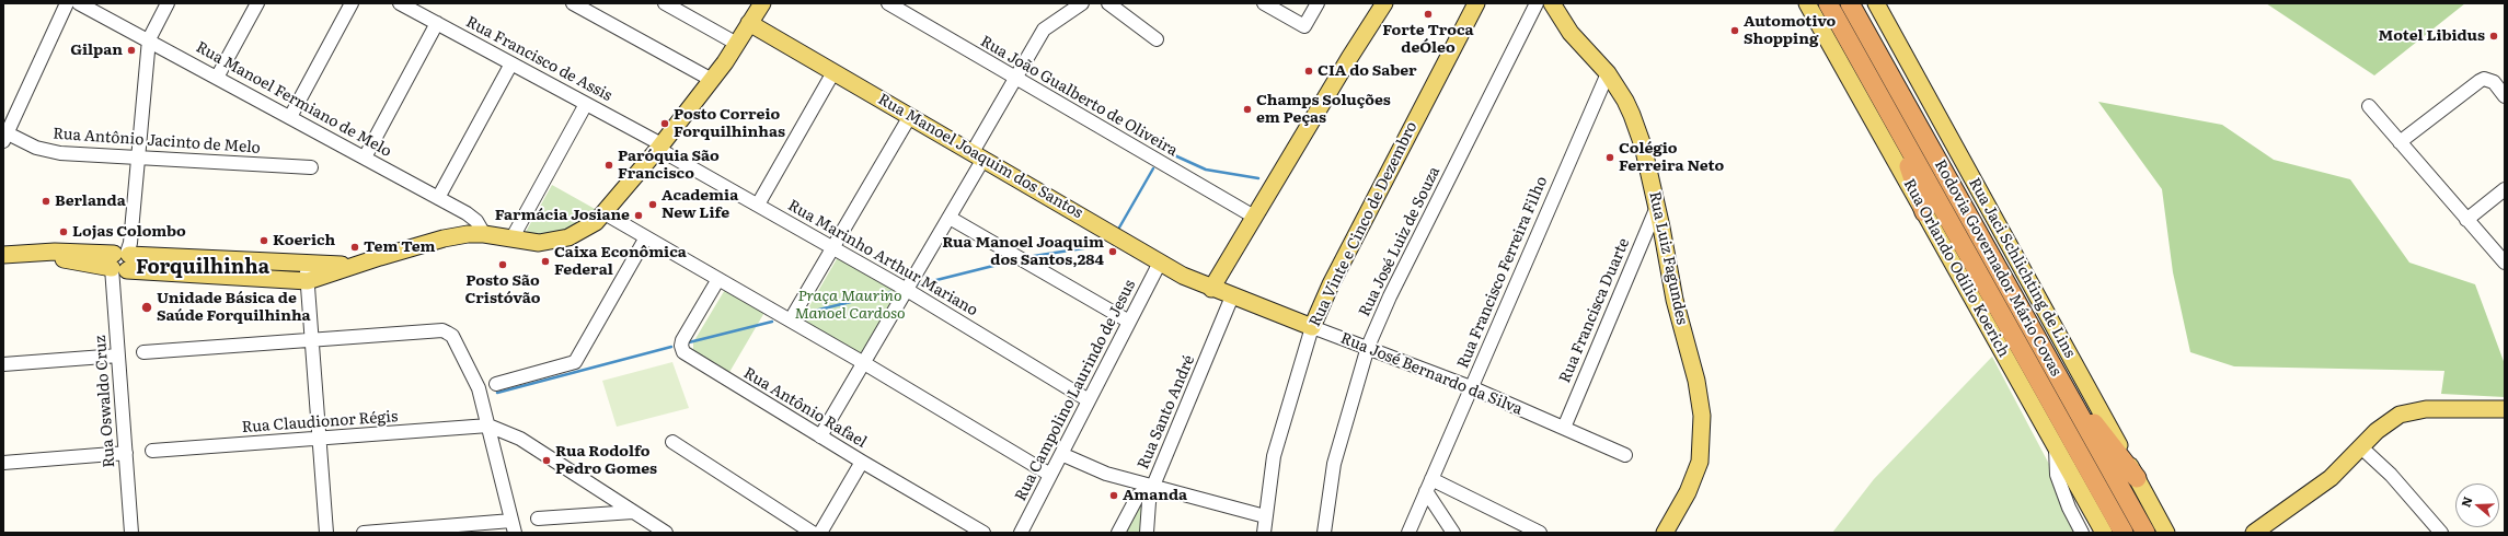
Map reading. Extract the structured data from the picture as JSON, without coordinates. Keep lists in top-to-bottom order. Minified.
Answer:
{"streets":{"highway":["Rodovia Governador Mário Covas"],"main road":["Rua Manoel Joaquim dos Santos","Rua Vinte e Cinco de Dezembro","Rua Luiz Fagundes","Rua Orlando Odílio Koerich","Rua Jaci Schlichting de Lins","Rua José Bernardo da Silva"],"street":["Rua Francisco de Assis","Rua João Gualberto de Oliveira","Rua Manoel Fermiano de Melo","Rua Antônio Jacinto de Melo","Rua José Luiz de Souza","Rua Marinho Arthur Mariano","Rua Francisco Ferreira Filho","Rua Francisca Duarte","Rua Campolino Laurindo de Jesus","Rua Oswaldo Cruz","Rua Antônio Rafael","Rua Santo André","Rua Claudionor Régis"]},"crossings":[["Rua Francisco de Assis","Rua Marinho Arthur Mariano"],["Rua Manoel Fermiano de Melo","Rua Oswaldo Cruz"],["Rua Antônio Jacinto de Melo","Rua Oswaldo Cruz"],["Rua Manoel Joaquim dos Santos","Rua José Bernardo da Silva"],["Rua Manoel Joaquim dos Santos","Rua Campolino Laurindo de Jesus"],["Rua Vinte e Cinco de Dezembro","Rua José Bernardo da Silva"],["Rua José Luiz de Souza","Rua José Bernardo da Silva"],["Rua Marinho Arthur Mariano","Rua Campolino Laurindo de Jesus"],["Rua Luiz Fagundes","Rua Francisco Ferreira Filho"],["Rua Luiz Fagundes","Rua Francisca Duarte"],["Rua Francisco Ferreira Filho","Rua José Bernardo da Silva"],["Rua Francisca Duarte","Rua José Bernardo da Silva"],["Rua José Bernardo da Silva","Rua Santo André"]],"districts":["Forquilhinha"],"parks":["Praça Maurino Manoel Cardoso"],"places":["Forte Troca deÓleo","Automotivo Shopping","Motel Libidus","Gilpan","CIA do Saber","Champs Soluções em Peças","Posto Correio Forquilhinhas","Colégio Ferreira Neto","Paróquia São Francisco","Berlanda","Academia New Life","Farmácia Josiane","Lojas Colombo","Koerich","Tem Tem","Rua Manoel Joaquim dos Santos,284","Caixa Econômica Federal","Posto São Cristóvão","Unidade Básica de Saúde Forquilhinha","Rua Rodolfo Pedro Gomes","Amanda"],"north":"left"}
